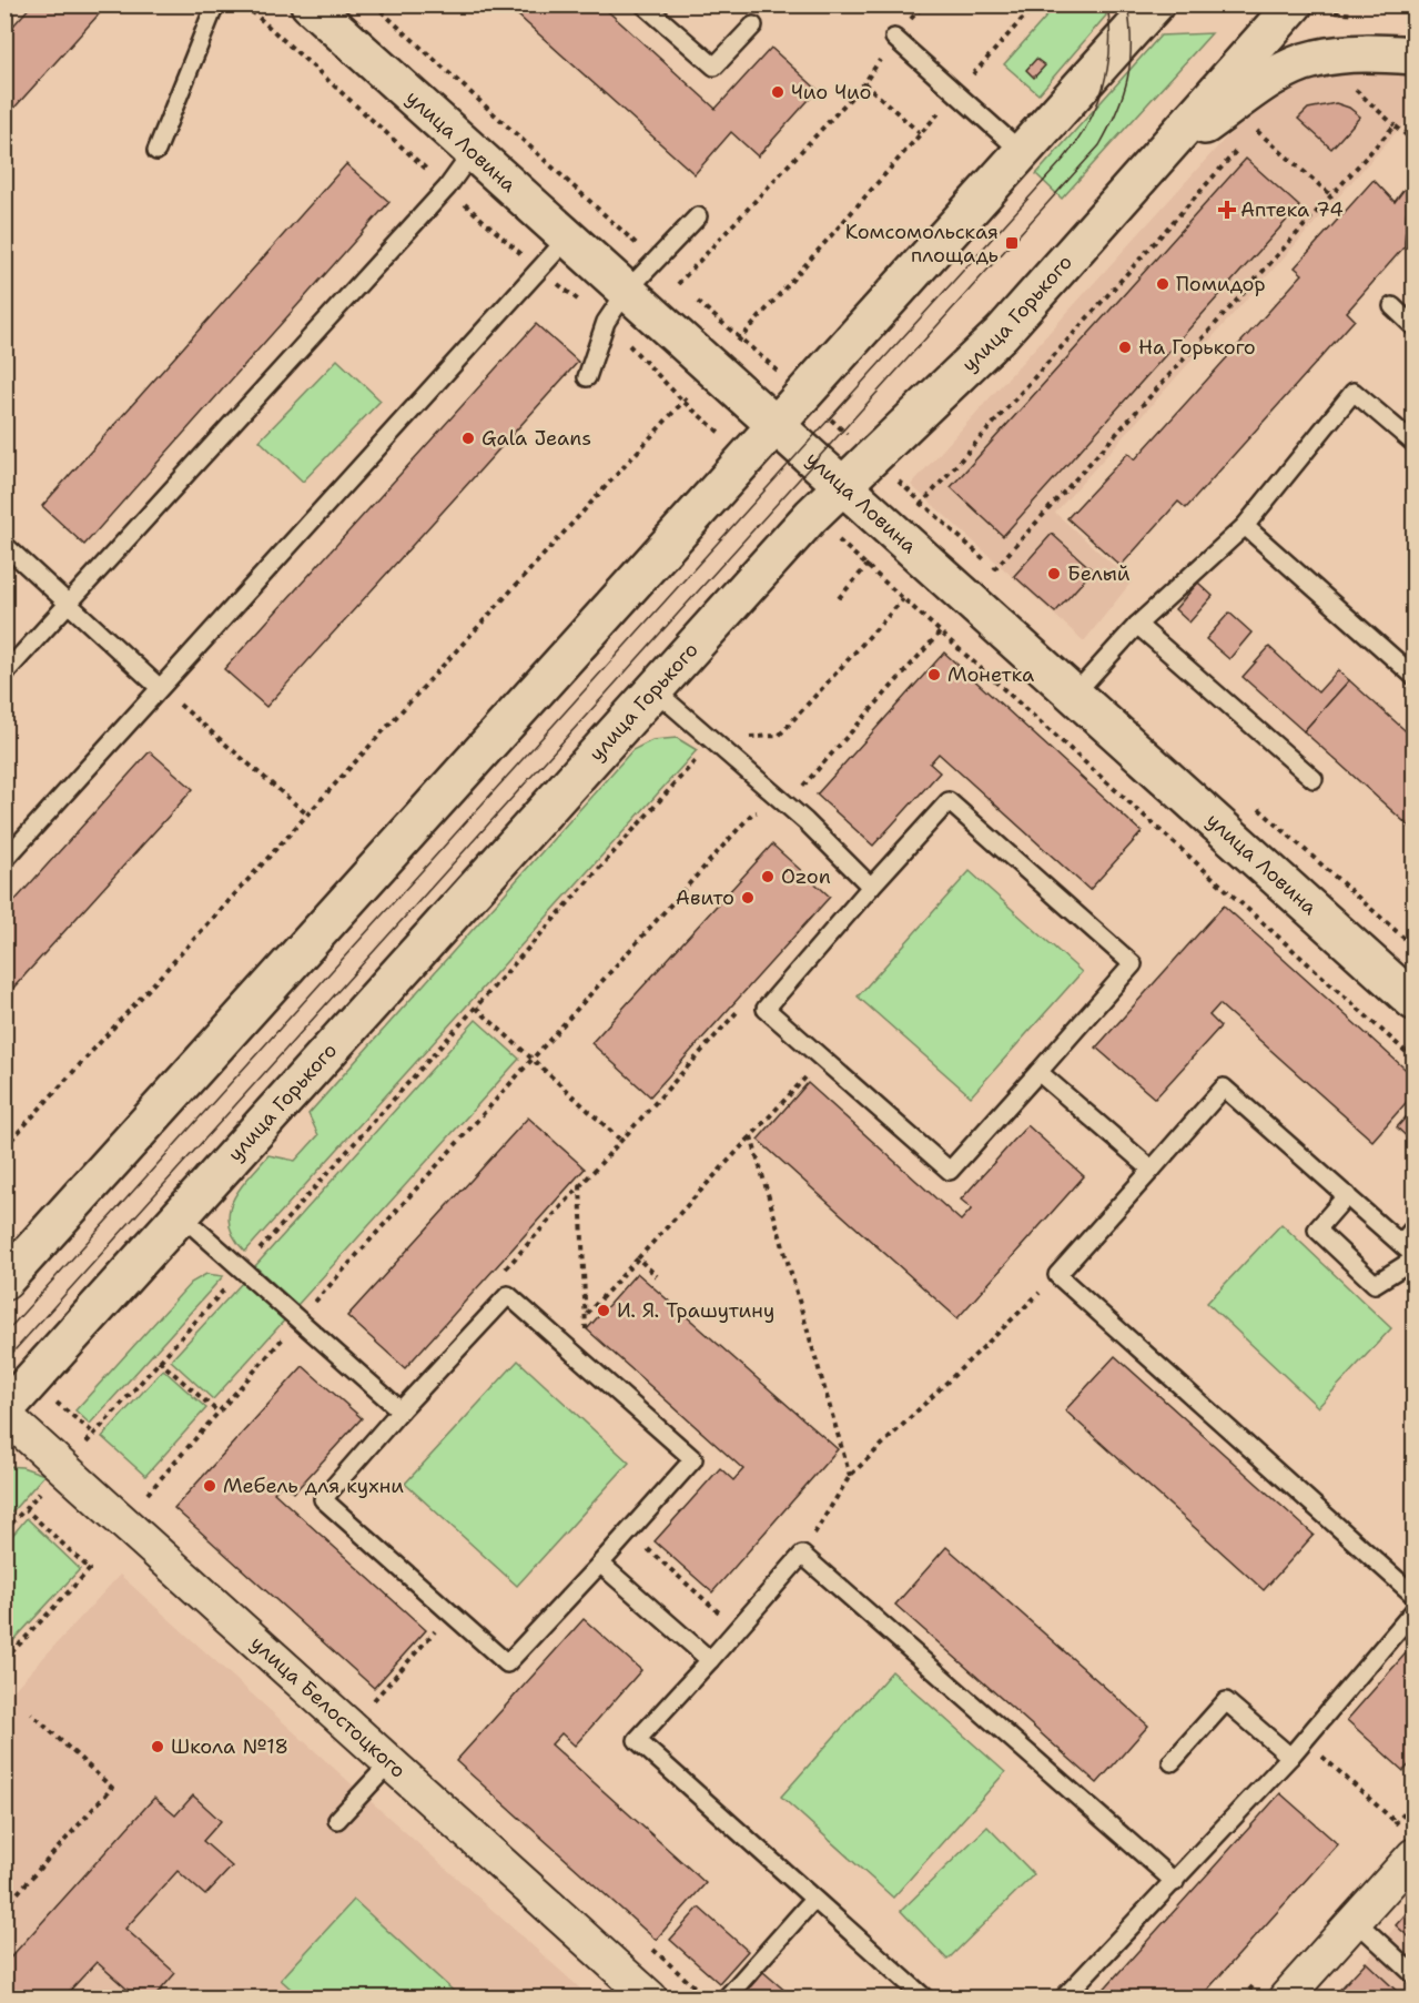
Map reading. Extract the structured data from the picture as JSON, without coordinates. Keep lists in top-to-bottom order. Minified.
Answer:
{"streets":{"main road":["улица Ловина","улица Горького"],"street":["улица Белостоцкого"]},"crossings":[["улица Ловина","улица Горького"],["улица Горького","улица Белостоцкого"]],"places":{"other":["Чио Чио","Помидор","На Горького","Gala Jeans","Белый","Монетка","Ozon","Авито","И. Я. Трашутину","Мебель для кухни","Школа №18"],"health":["Аптека 74"],"transit":["Комсомольская площадь"]}}
